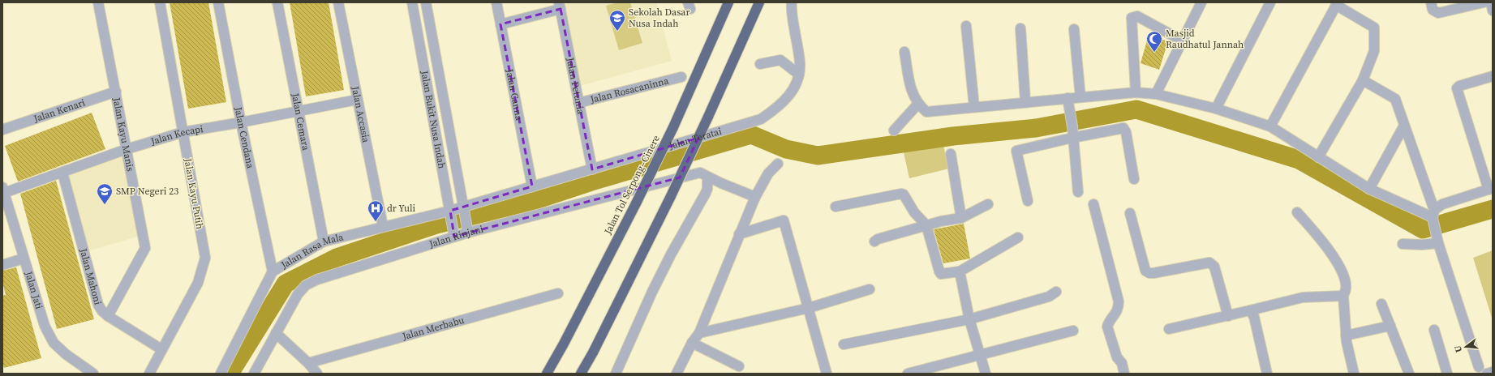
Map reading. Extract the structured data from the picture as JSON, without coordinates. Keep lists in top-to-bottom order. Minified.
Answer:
{"streets":{"highway":["Jalan Tol Serpong–Cinere"],"street":["Jalan Petunia","Jalan Rosacaninna","Jalan Canna","Jalan Kenari","Jalan Accasia","Jalan Bukit Nusa Indah","Jalan Cemara","Jalan Kayu Manis","Jalan Kecapi","Jalan Cendana","Jalan Teratai","Jalan Kayu Putih","Jalan Rinjani","Jalan Rasa Mala","Jalan Mahoni","Jalan Jati","Jalan Merbabu"]},"crossings":[["Jalan Petunia","Jalan Rosacaninna"],["Jalan Petunia","Jalan Teratai"],["Jalan Canna","Jalan Teratai"],["Jalan Kenari","Jalan Kayu Manis"],["Jalan Accasia","Jalan Kecapi"],["Jalan Accasia","Jalan Rasa Mala"],["Jalan Bukit Nusa Indah","Jalan Teratai"],["Jalan Bukit Nusa Indah","Jalan Rinjani"],["Jalan Bukit Nusa Indah","Jalan Rasa Mala"],["Jalan Cemara","Jalan Kecapi"],["Jalan Cemara","Jalan Rasa Mala"],["Jalan Kayu Manis","Jalan Kecapi"],["Jalan Kayu Manis","Jalan Mahoni"],["Jalan Kecapi","Jalan Cendana"],["Jalan Kecapi","Jalan Kayu Putih"],["Jalan Kecapi","Jalan Mahoni"],["Jalan Kecapi","Jalan Jati"],["Jalan Cendana","Jalan Rasa Mala"],["Jalan Teratai","Jalan Rasa Mala"],["Jalan Kayu Putih","Jalan Mahoni"]],"places":{"school or university":["Sekolah Dasar Nusa Indah","SMP Negeri 23"],"mosque":["Masjid Raudhatul Jannah"],"hospital":["dr Yuli"]},"north":"left"}
